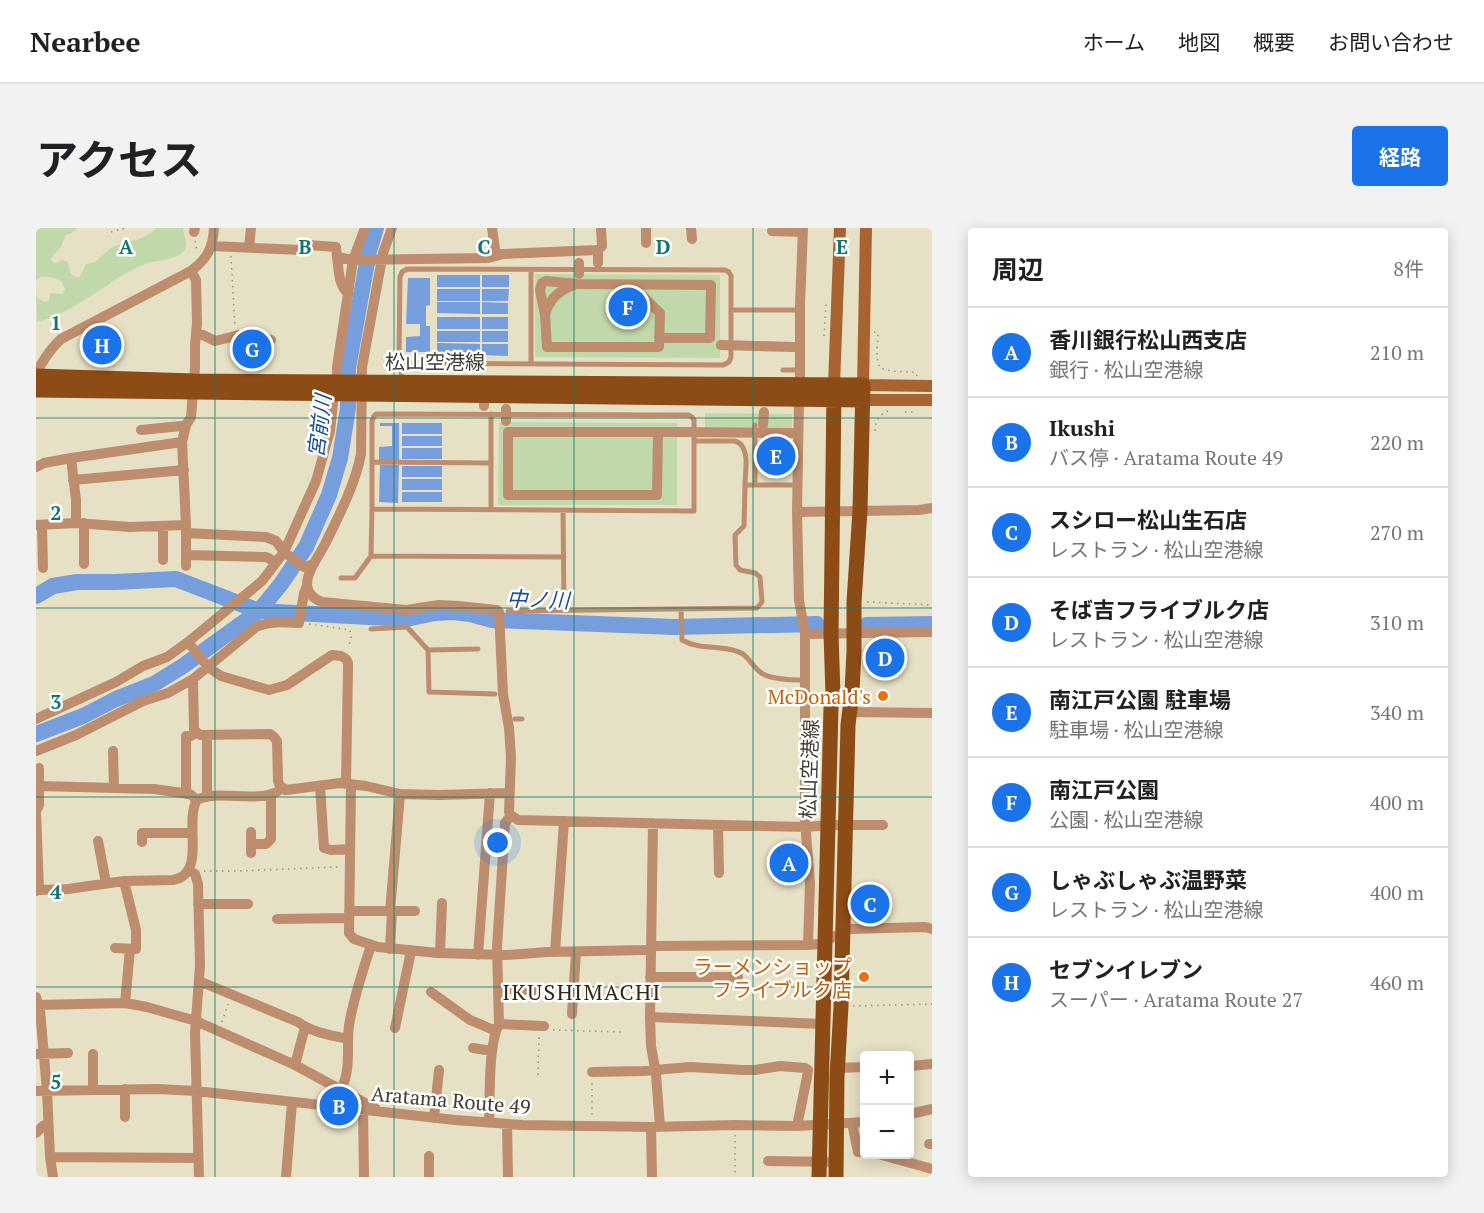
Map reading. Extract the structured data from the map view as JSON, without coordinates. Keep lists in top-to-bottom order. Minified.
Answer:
{"streets":{"main road":["松山空港線"],"street":["Aratama Route 49"]},"crossings":[["松山空港線","Aratama Route 49"]],"districts":["IKUSHIMACHI"],"water":["宮前川","中ノ川"],"places":["McDonald's","ラーメンショップ フライブルク店"],"page":{"header":"Nearbee","nav":["ホーム","地図","概要","お問い合わせ"],"title":"アクセス","buttons":"経路","heading":["周辺","8件"],"pins":["F","H","G","E","D","A","C","B"],"list":[{"mark":"A","name":"香川銀行松山西支店","note":"銀行 · 松山空港線","value":"210 m"},{"mark":"B","name":"Ikushi","note":"バス停 · Aratama Route 49","value":"220 m"},{"mark":"C","name":"スシロー松山生石店","note":"レストラン · 松山空港線","value":"270 m"},{"mark":"D","name":"そば吉フライブルク店","note":"レストラン · 松山空港線","value":"310 m"},{"mark":"E","name":"南江戸公園 駐車場","note":"駐車場 · 松山空港線","value":"340 m"},{"mark":"F","name":"南江戸公園","note":"公園 · 松山空港線","value":"400 m"},{"mark":"G","name":"しゃぶしゃぶ温野菜","note":"レストラン · 松山空港線","value":"400 m"},{"mark":"H","name":"セブンイレブン","note":"スーパー · Aratama Route 27","value":"460 m"}],"map_buttons":["+","−"]},"grid":{"columns":["A","B","C","D","E"],"rows":["1","2","3","4","5"]}}
